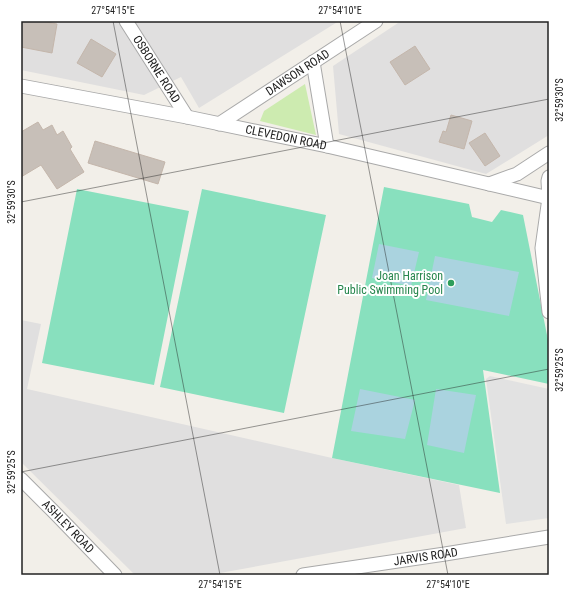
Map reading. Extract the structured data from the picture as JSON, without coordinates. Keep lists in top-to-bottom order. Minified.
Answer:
{"streets":{"street":["OSBORNE ROAD","DAWSON ROAD","CLEVEDON ROAD","ASHLEY ROAD","JARVIS ROAD"]},"crossings":[["OSBORNE ROAD","CLEVEDON ROAD"],["DAWSON ROAD","CLEVEDON ROAD"]],"places":["Joan Harrison Public Swimming Pool"],"coordinates":["27°54'15\"E","27°54'10\"E","32°59'30\"S","32°59'25\"S"]}
